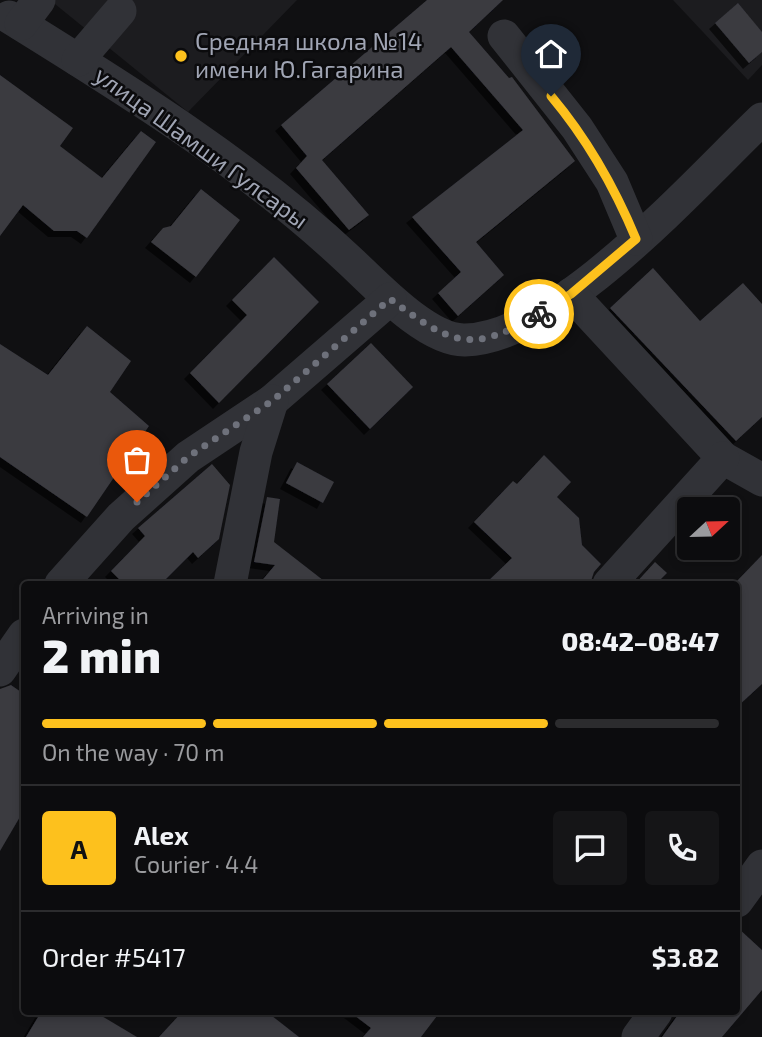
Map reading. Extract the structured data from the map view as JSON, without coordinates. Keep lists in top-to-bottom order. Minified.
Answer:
{"streets":{"street":["улица Шамши Гулсары"]},"places":["Средняя школа №14 имени Ю.Гагарина"],"north":"right","page":{"heading":["2 min","Arriving in","08:42–08:47"],"panel":["Alex","Courier · 4.4","Order #5417","$3.82"],"bar":"On the way · 70 m","round":"A"}}
